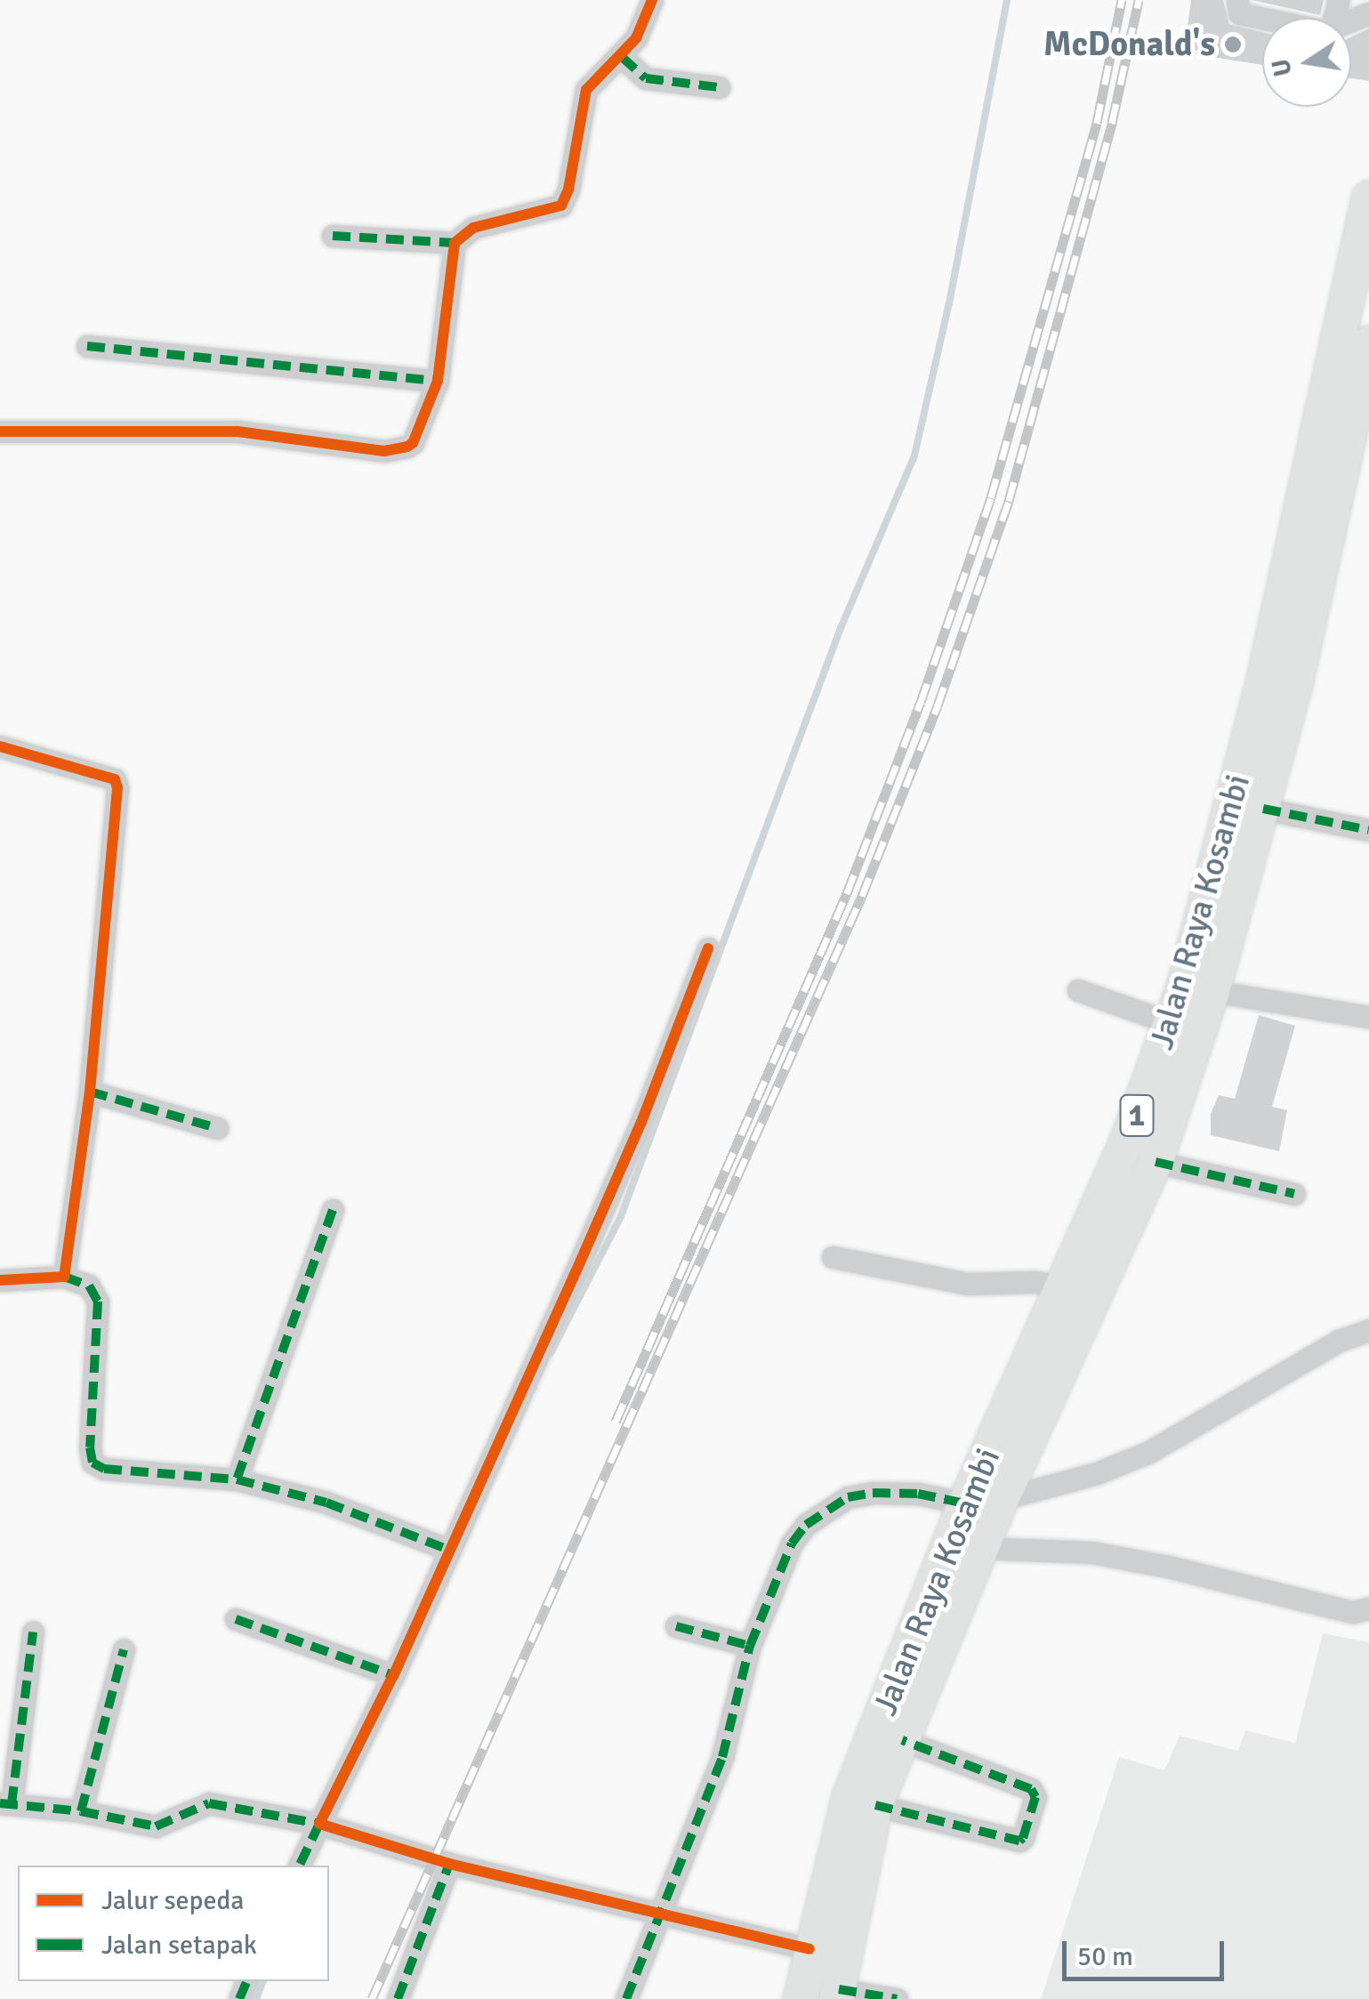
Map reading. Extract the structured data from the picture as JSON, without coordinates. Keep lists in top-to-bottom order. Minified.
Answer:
{"streets":{"highway":["Jalan Raya Kosambi","1"]},"places":["McDonald's"],"legend":["Jalur sepeda","Jalan setapak"],"scale_bar":"50 m","north":"left"}
